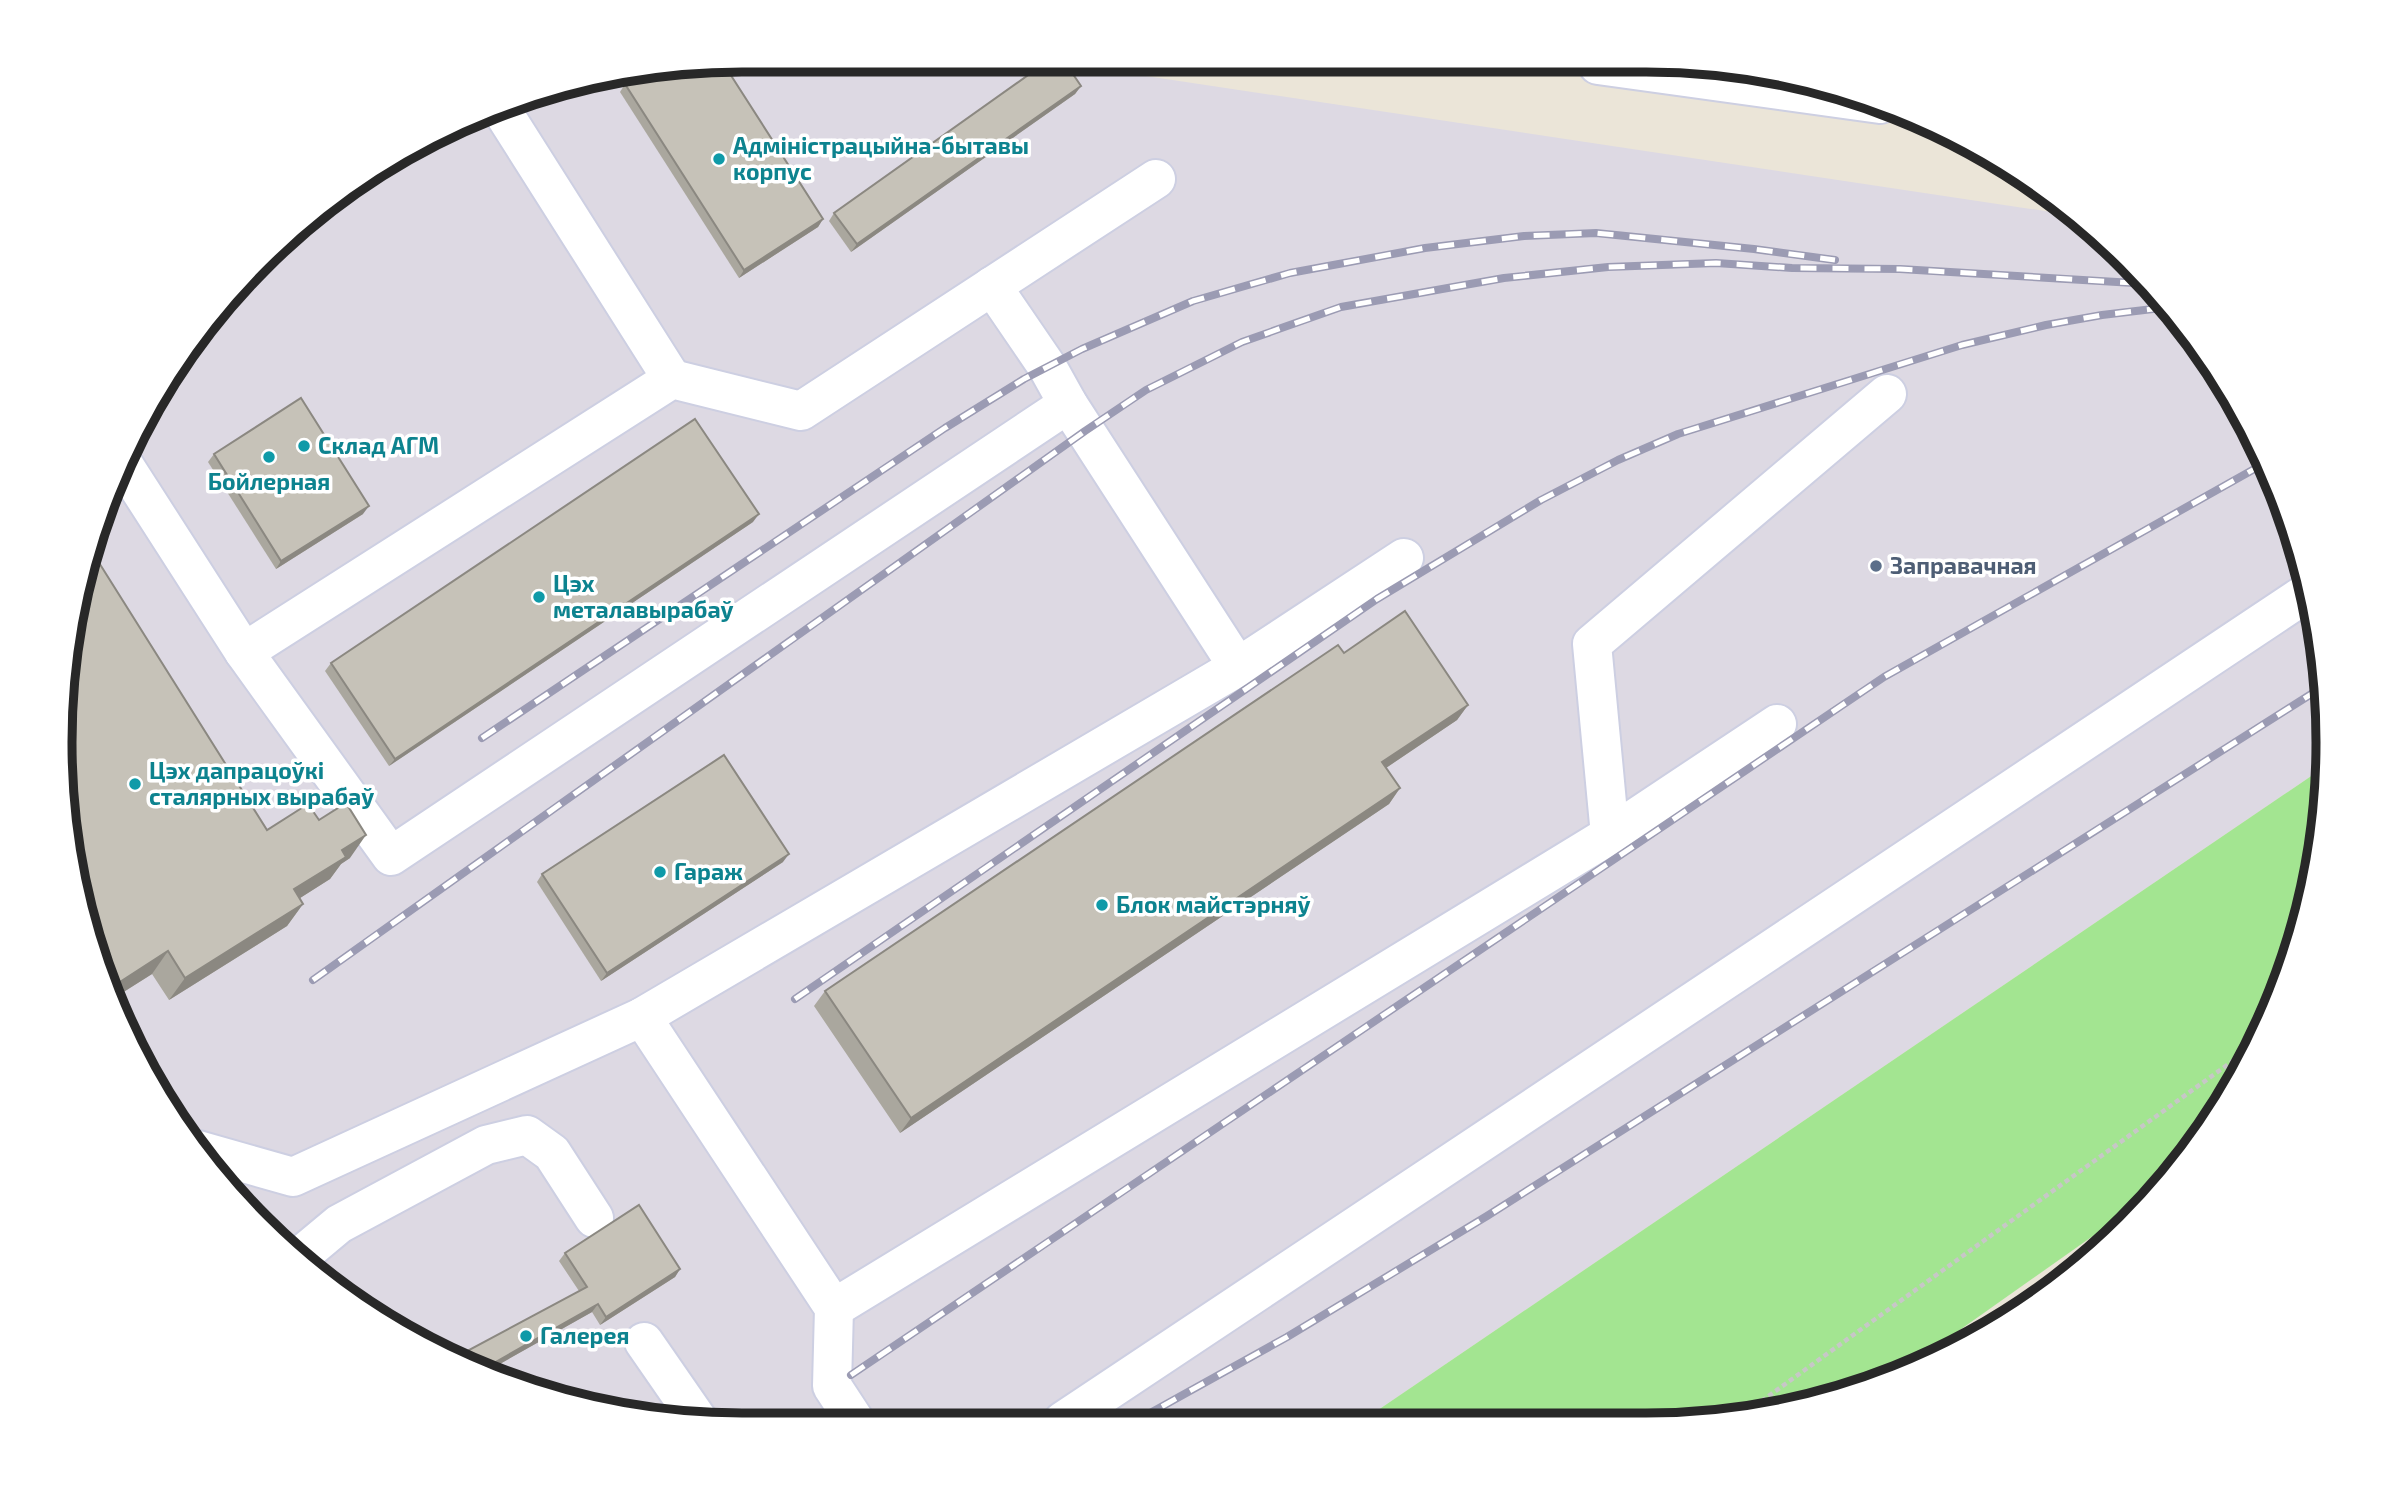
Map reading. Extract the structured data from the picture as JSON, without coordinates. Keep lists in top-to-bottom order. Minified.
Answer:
{"places":["Адміністрацыйна-бытавы корпус","Склад АГМ","Бойлерная","Заправачная","Цэх металавырабаў","Цэх дапрацоўкі сталярных вырабаў","Гараж","Блок майстэрняў","Галерея"]}
